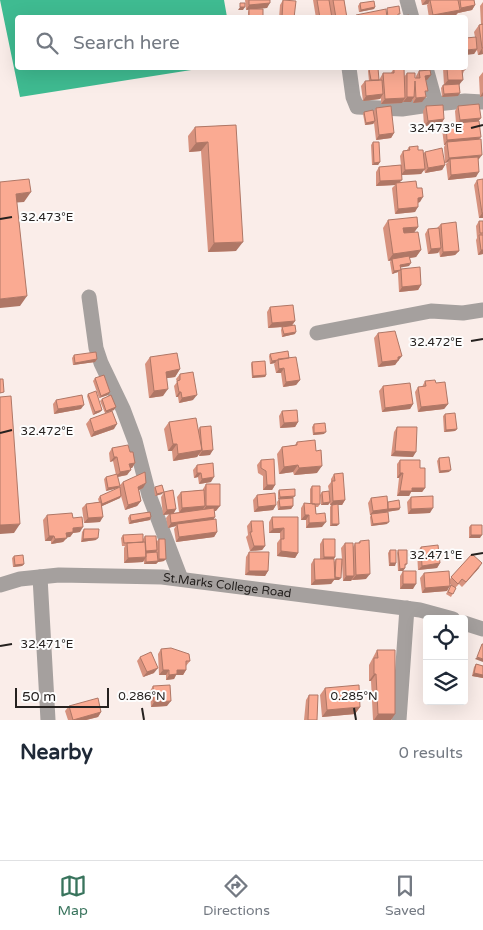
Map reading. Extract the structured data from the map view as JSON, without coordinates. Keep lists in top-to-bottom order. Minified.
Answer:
{"streets":{"street":["St.Marks College Road"]},"scale_bar":"50 m","page":{"search":"Search here","scale":"50 m","heading":["Nearby","0 results"],"nav":["Map","Directions","Saved"]},"coordinates":["32.473°E","32.472°E","32.471°E","0.286°N","0.285°N"]}
